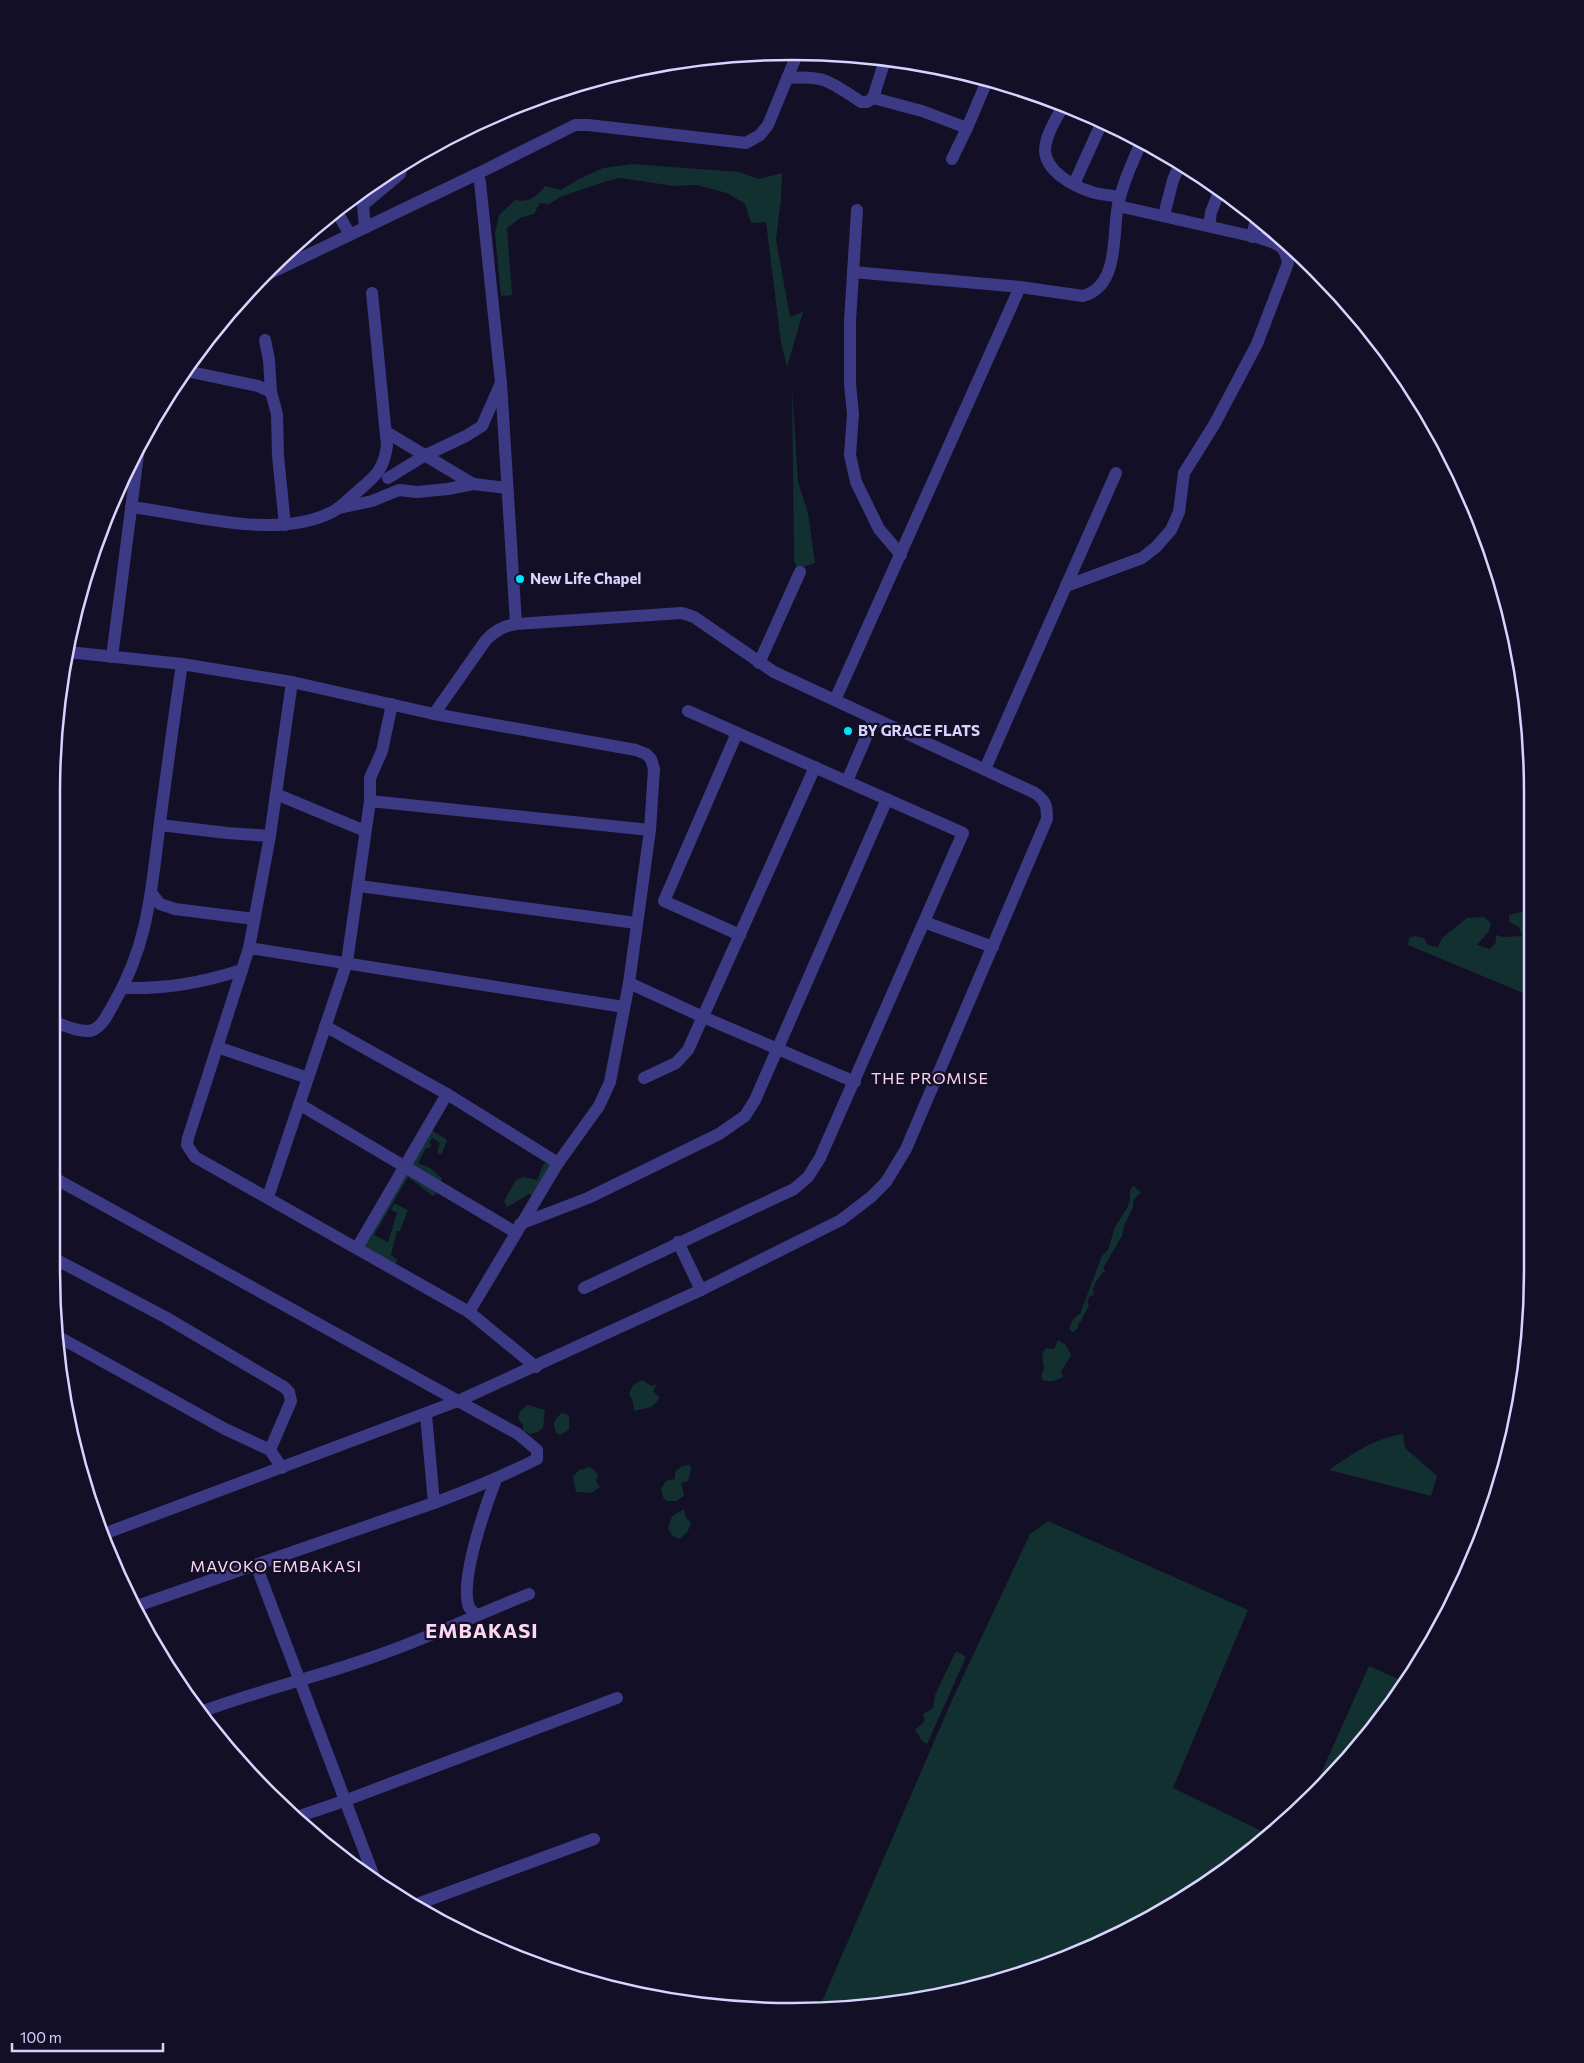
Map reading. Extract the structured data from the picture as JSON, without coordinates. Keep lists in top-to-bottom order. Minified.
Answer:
{"districts":["THE PROMISE","MAVOKO EMBAKASI","EMBAKASI"],"places":["New Life Chapel","BY GRACE FLATS"],"scale_bar":"100 m"}
